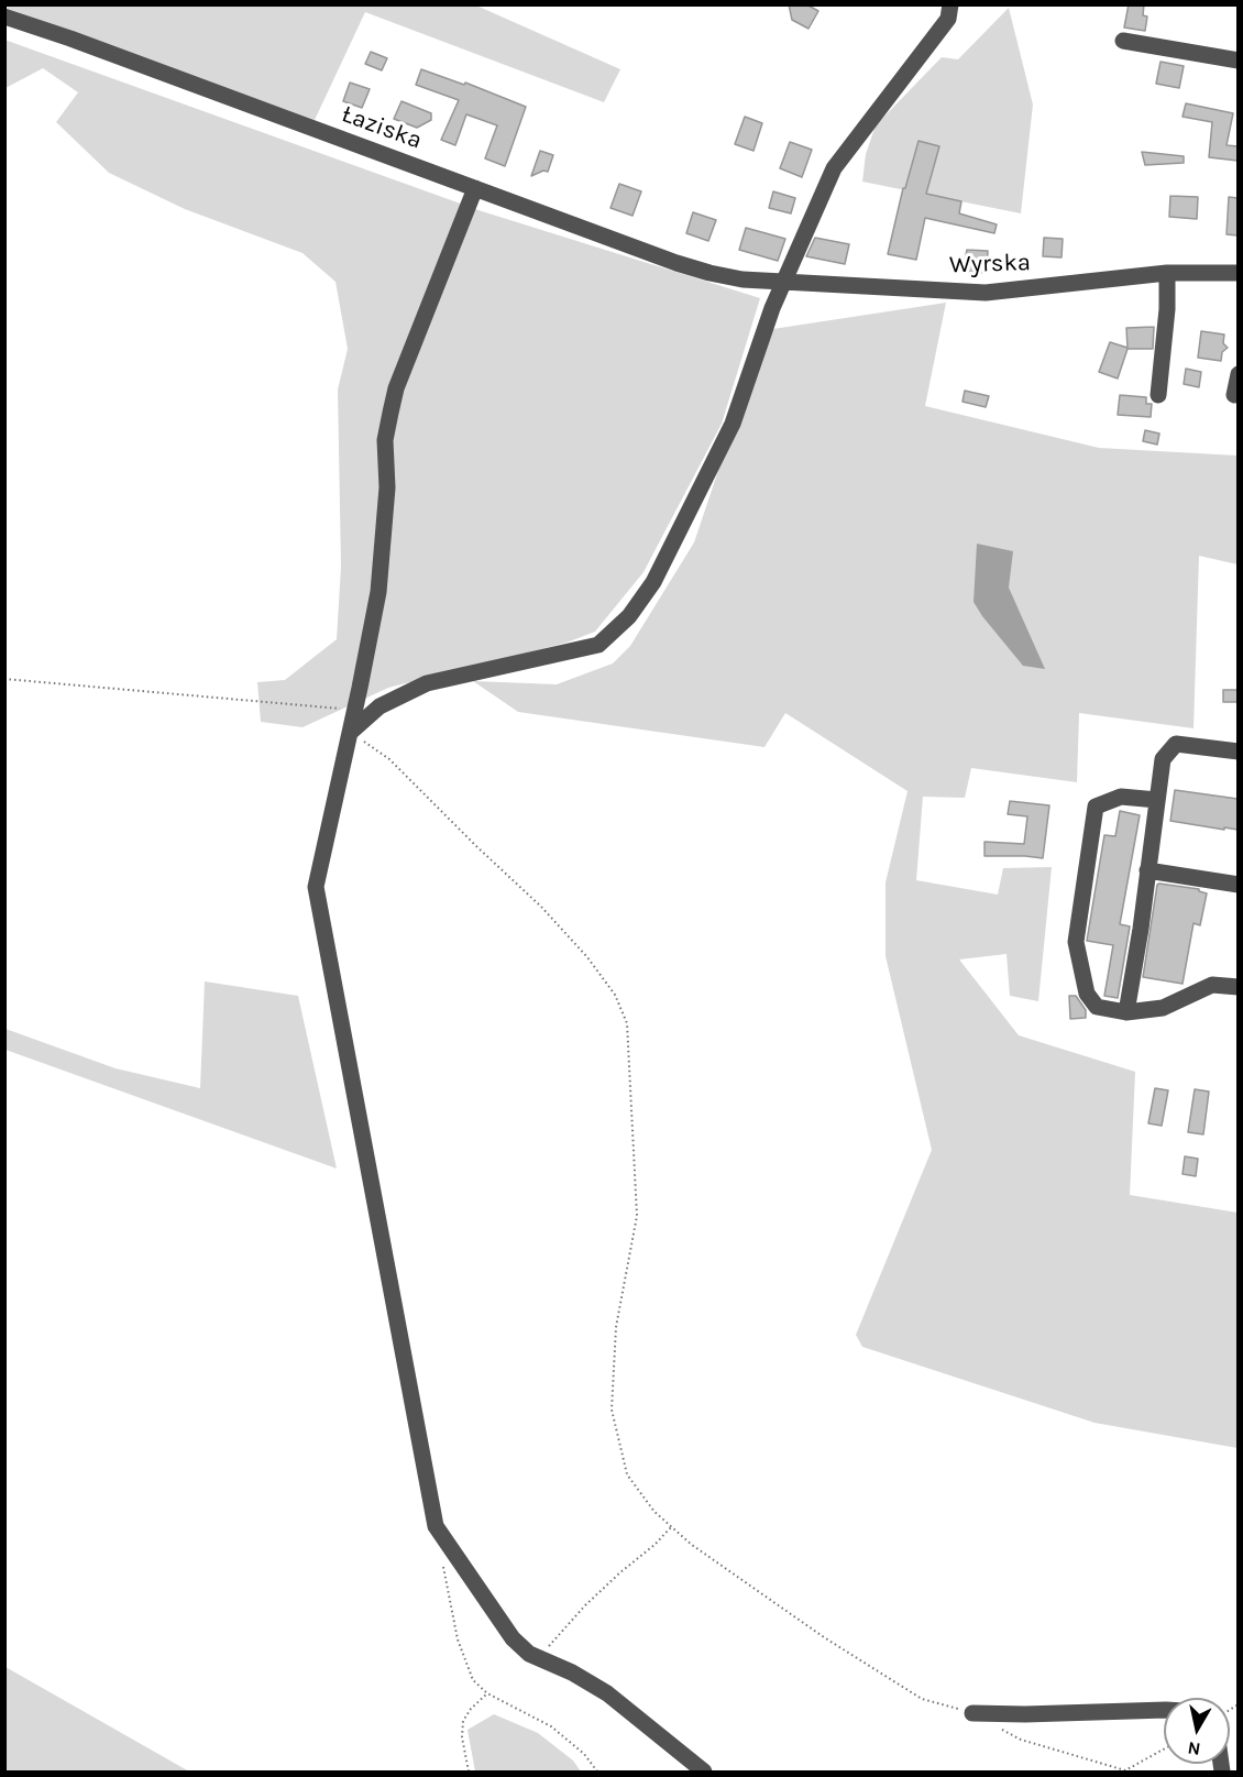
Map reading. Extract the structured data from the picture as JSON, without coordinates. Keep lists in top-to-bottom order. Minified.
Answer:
{"streets":{"street":["Łaziska","Wyrska"]},"crossings":[["Łaziska","Wyrska"]],"north":"bottom"}
